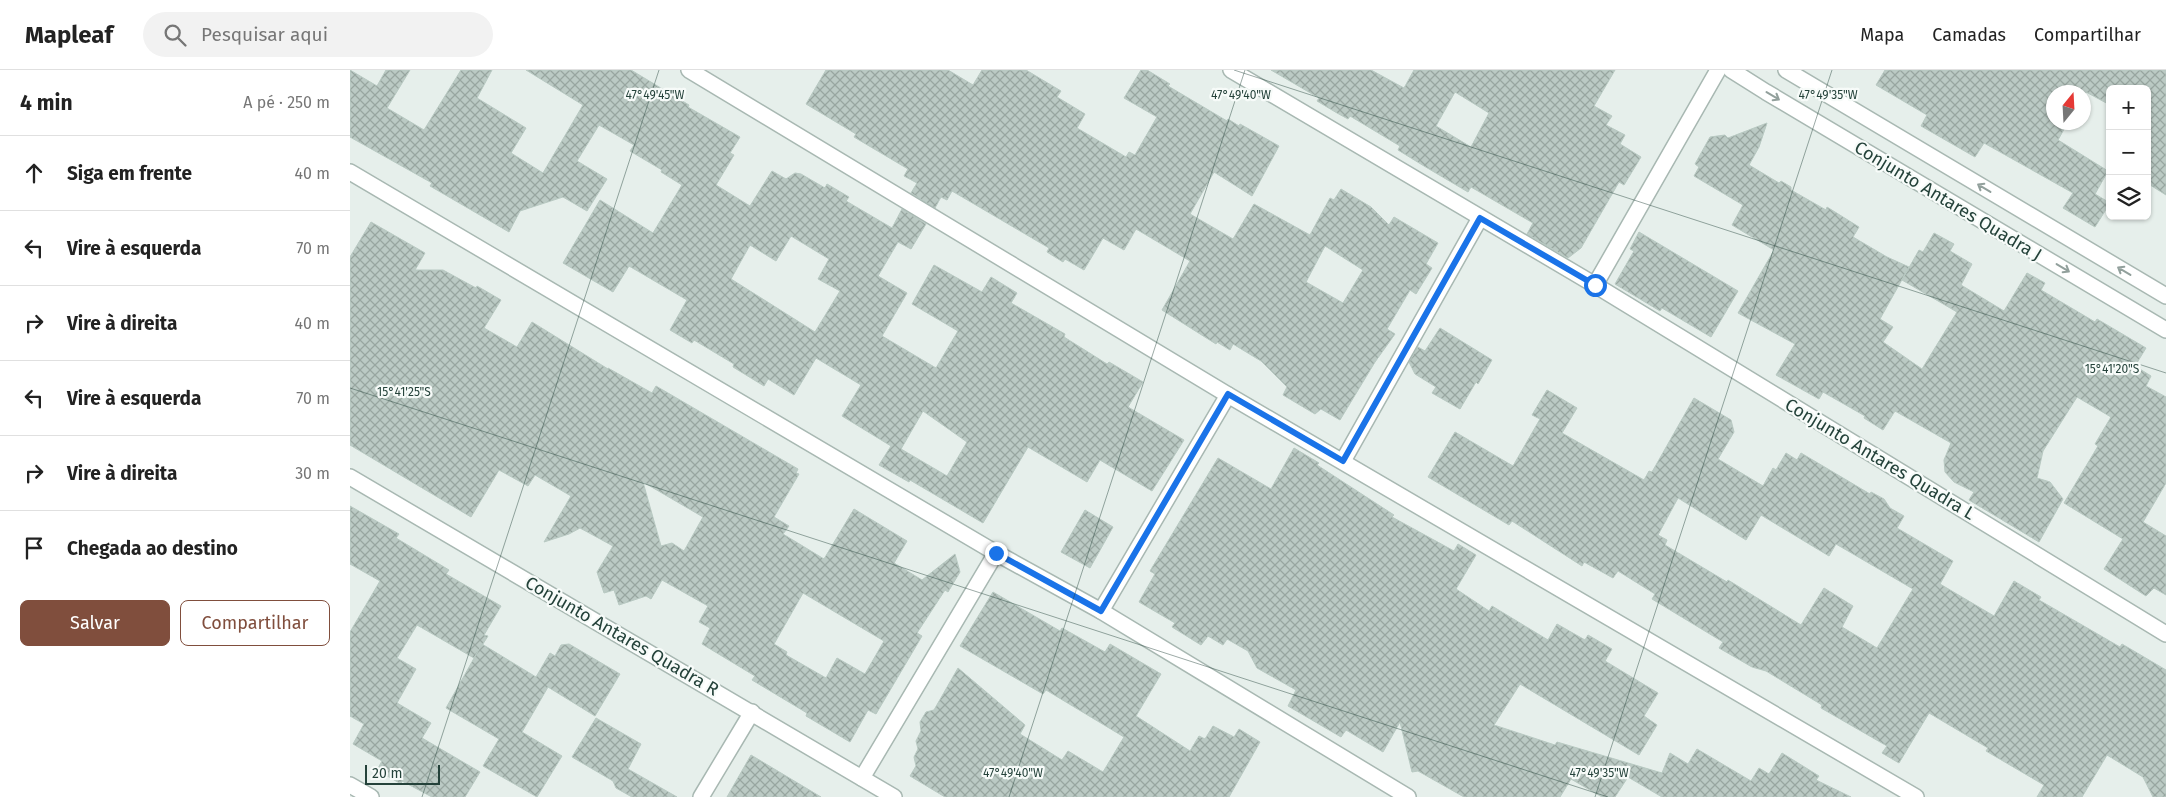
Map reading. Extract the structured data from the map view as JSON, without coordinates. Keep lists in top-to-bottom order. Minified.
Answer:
{"streets":{"street":["Conjunto Antares Quadra J","Conjunto Antares Quadra L","Conjunto Antares Quadra R"]},"scale_bar":"20 m","north":"top","page":{"header":"Mapleaf","search":"Pesquisar aqui","nav":["Mapa","Camadas","Compartilhar"],"heading":["4 min","A pé · 250 m"],"map_buttons":["+","−"],"list":[["Siga em frente","40 m"],["Vire à esquerda","70 m"],["Vire à direita","40 m"],["Vire à esquerda","70 m"],["Vire à direita","30 m"],"Chegada ao destino"],"buttons":["Salvar","Compartilhar"],"scale":"20 m"},"coordinates":["47°49'45\"W","47°49'40\"W","47°49'35\"W","15°41'20\"S","15°41'25\"S"]}
